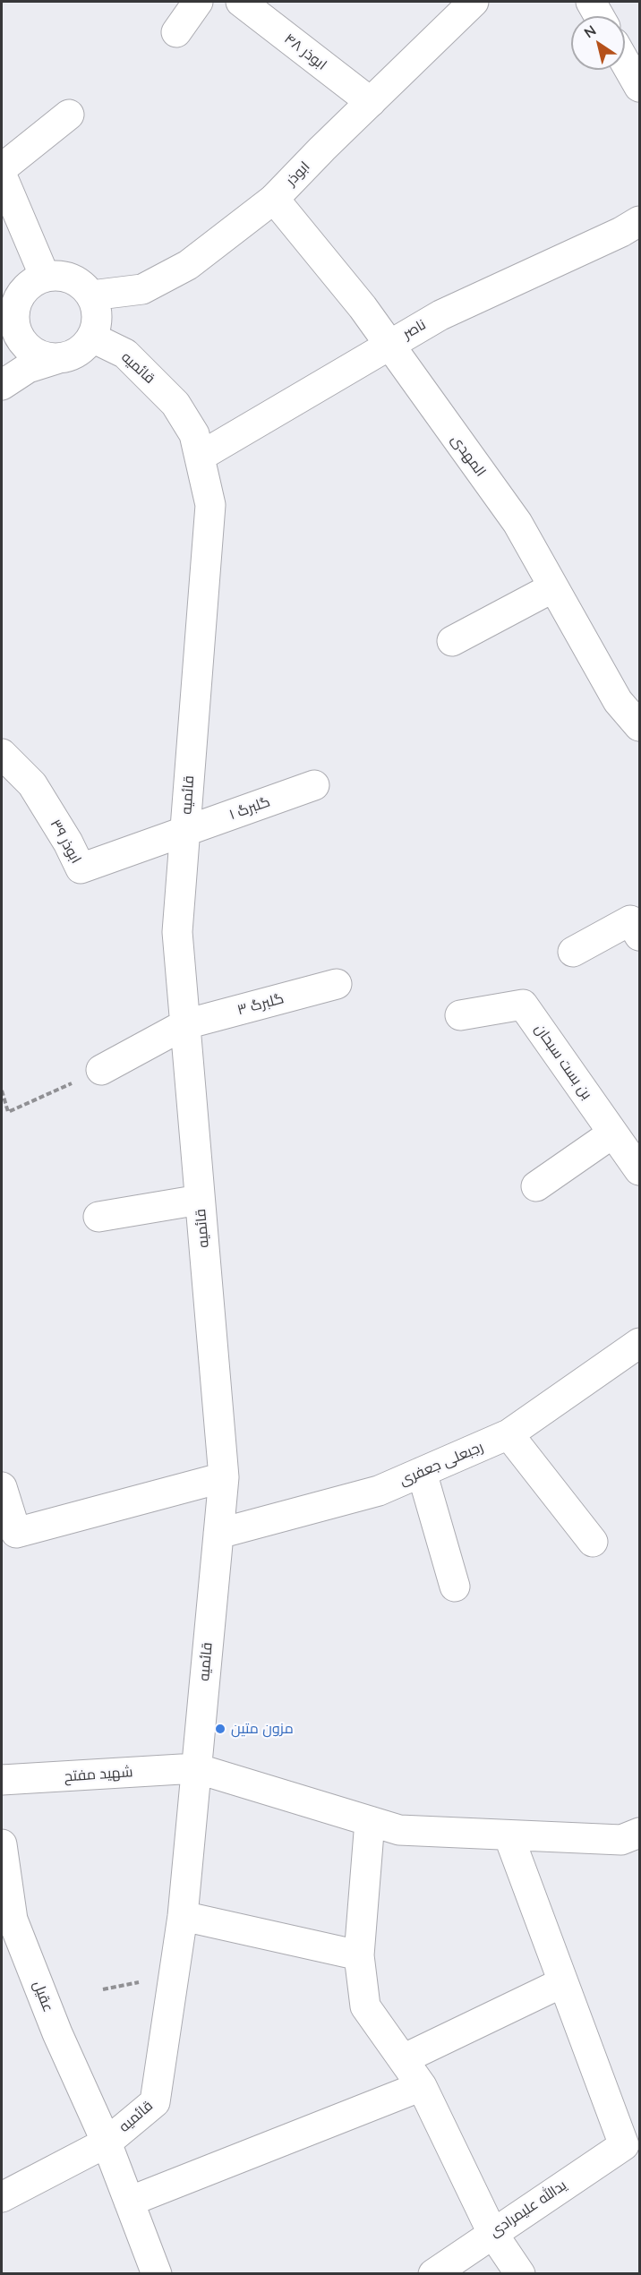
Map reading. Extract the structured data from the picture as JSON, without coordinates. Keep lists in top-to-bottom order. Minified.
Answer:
{"streets":{"street":["ابوذر ۴۸","ابوذر","ناصر","قائمیه","المهدی","گلبرگ ۱","ابوذر ۳۹","گلبرگ ۳","بن بست سبحان","رجبعلی جعفری","شهید مفتح","عقیل","یدالله علیمرادی"]},"crossings":[["ابوذر ۴۸","ابوذر"],["ابوذر","قائمیه"],["ابوذر","المهدی"],["ناصر","قائمیه"],["ناصر","المهدی"],["قائمیه","گلبرگ ۱"],["قائمیه","ابوذر ۳۹"],["قائمیه","گلبرگ ۳"],["قائمیه","رجبعلی جعفری"],["قائمیه","شهید مفتح"],["قائمیه","عقیل"],["گلبرگ ۱","ابوذر ۳۹"]],"places":["مزون متین"],"north":"top left"}
